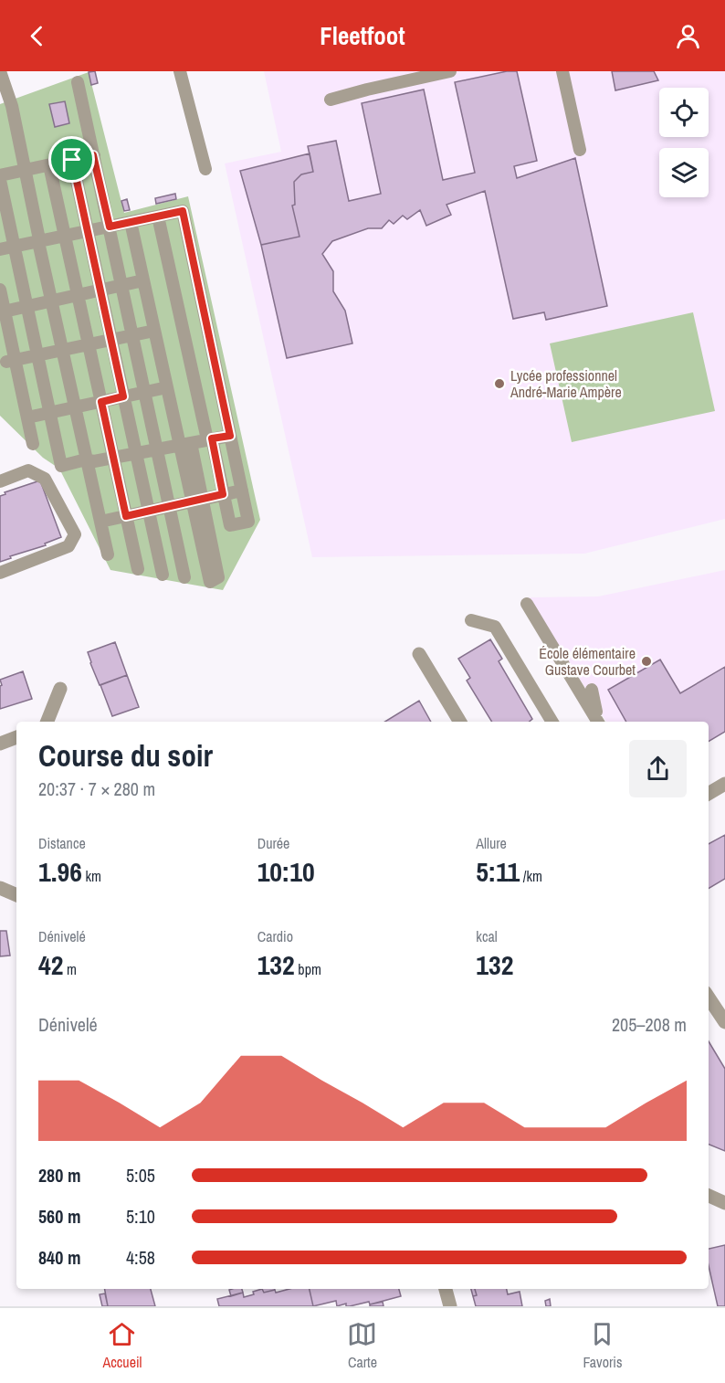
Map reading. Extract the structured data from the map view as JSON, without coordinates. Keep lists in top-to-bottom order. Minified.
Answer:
{"places":["Lycée professionnel André-Marie Ampère","École élémentaire Gustave Courbet"],"page":{"header":"Fleetfoot","heading":["Course du soir","20:37 · 7 × 280 m"],"stats":[["Distance","1.96 km"],["Durée","10:10"],["Allure","5:11 /km"],["Dénivelé","42 m"],["Cardio","132 bpm"],["kcal","132"]],"chart":["Dénivelé","205–208 m"],"list":[{"name":"280 m","note":"5:05"},{"name":"560 m","note":"5:10"},{"name":"840 m","note":"4:58"}],"tabs":["Accueil","Carte","Favoris"]}}
